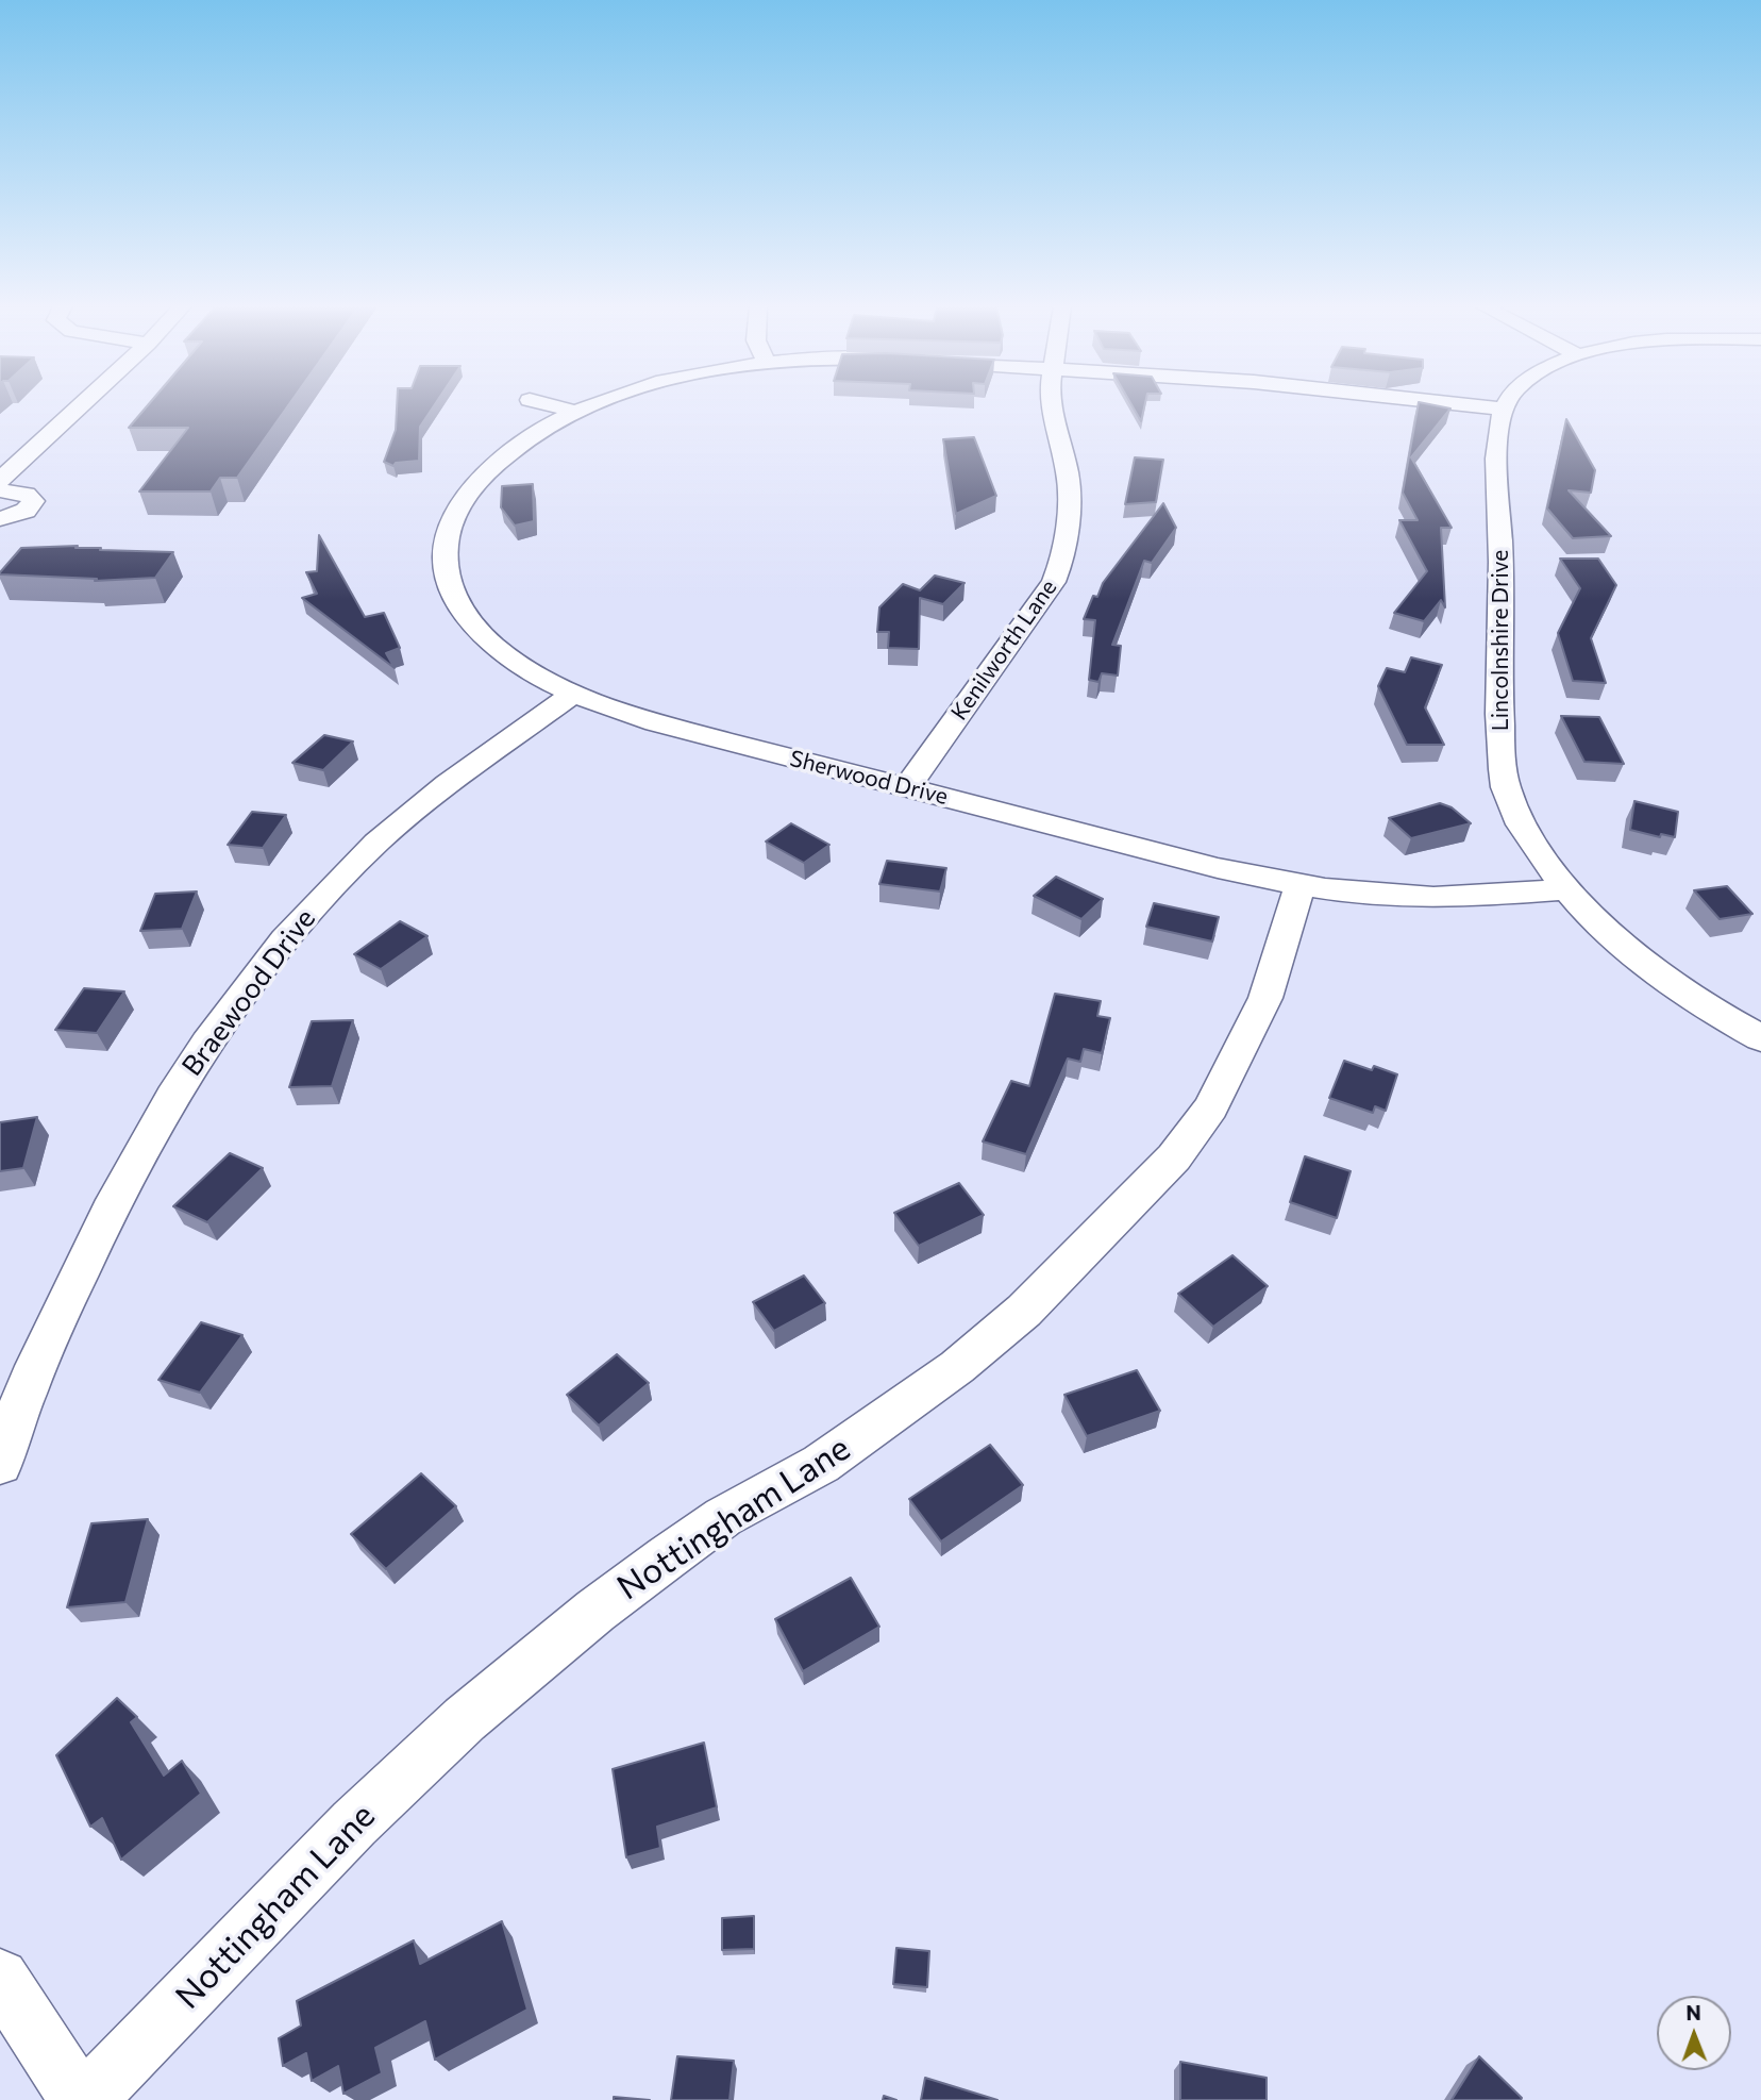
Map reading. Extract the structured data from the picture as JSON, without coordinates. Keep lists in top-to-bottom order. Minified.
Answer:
{"streets":{"street":["Lincolnshire Drive","Kenilworth Lane","Sherwood Drive","Braewood Drive","Nottingham Lane"]},"crossings":[["Lincolnshire Drive","Sherwood Drive"],["Kenilworth Lane","Sherwood Drive"],["Sherwood Drive","Braewood Drive"],["Sherwood Drive","Nottingham Lane"]],"north":"top"}
